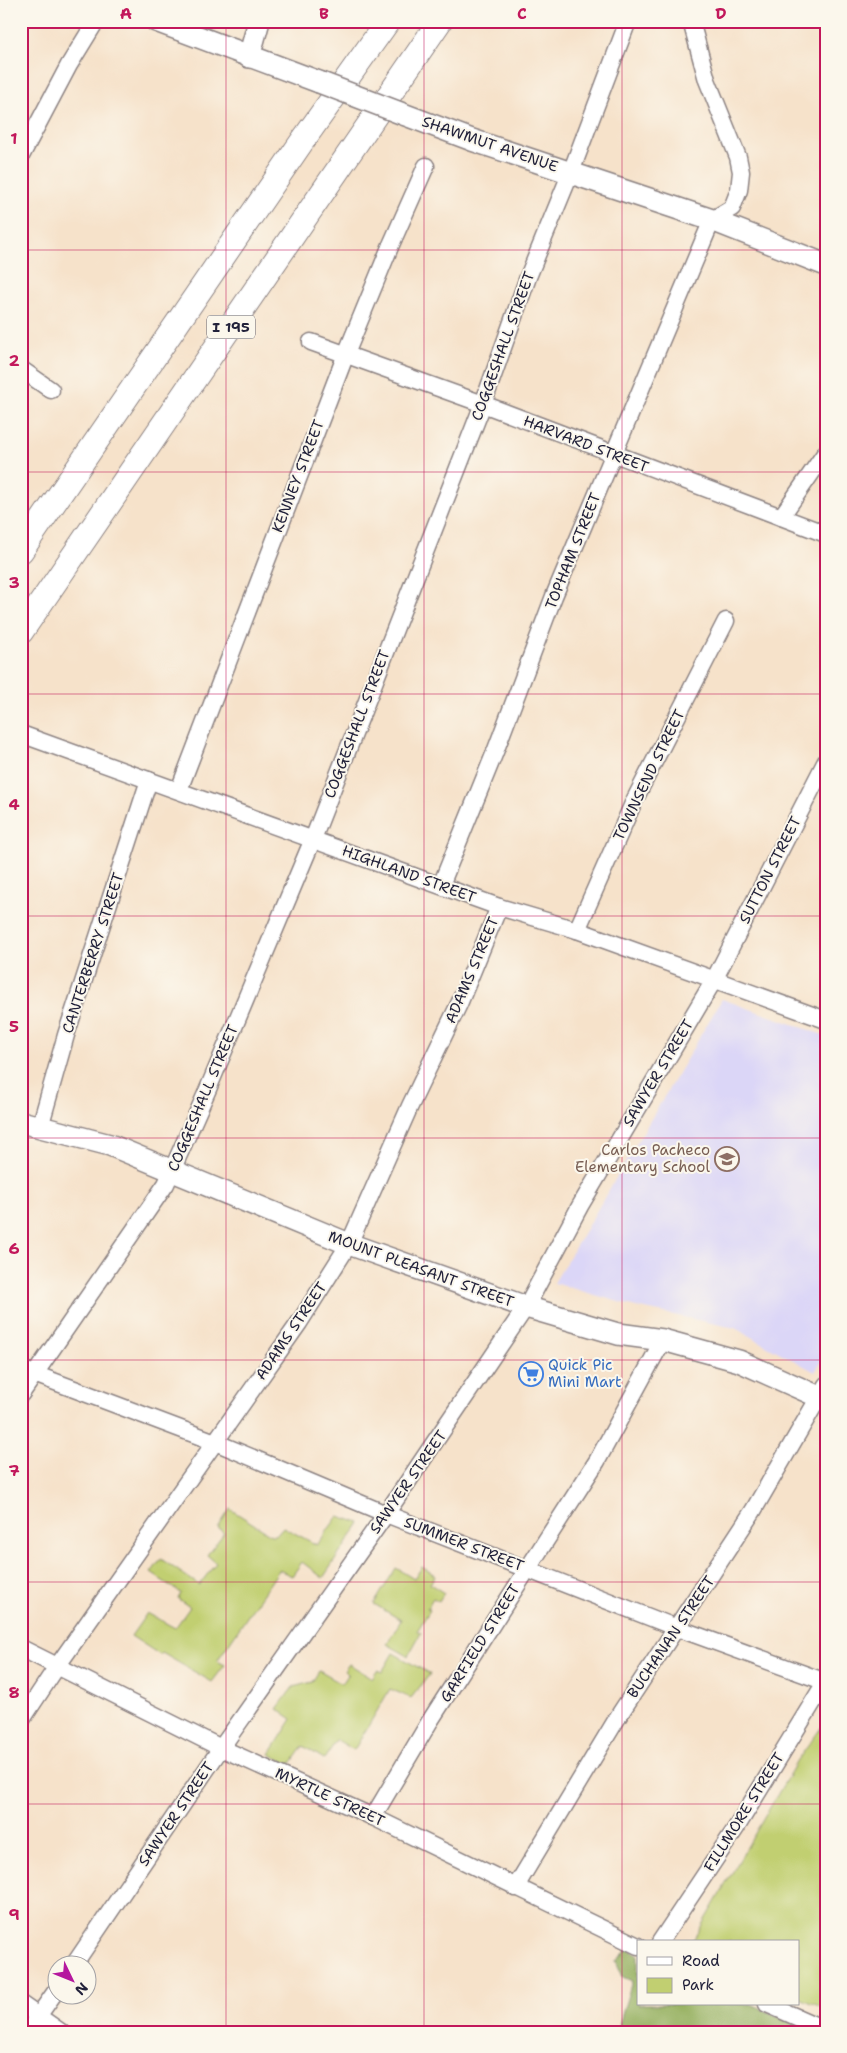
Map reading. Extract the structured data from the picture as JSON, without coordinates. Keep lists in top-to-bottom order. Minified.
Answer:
{"streets":{"highway":["I 195"],"main road":["SHAWMUT AVENUE","MOUNT PLEASANT STREET"],"street":["COGGESHALL STREET","HARVARD STREET","KENNEY STREET","TOPHAM STREET","TOWNSEND STREET","SUTTON STREET","HIGHLAND STREET","CANTERBERRY STREET","ADAMS STREET","SAWYER STREET","SUMMER STREET","BUCHANAN STREET","GARFIELD STREET","MYRTLE STREET","FILLMORE STREET"]},"crossings":[["SHAWMUT AVENUE","COGGESHALL STREET"],["SHAWMUT AVENUE","TOPHAM STREET"],["COGGESHALL STREET","HARVARD STREET"],["COGGESHALL STREET","HIGHLAND STREET"],["COGGESHALL STREET","MOUNT PLEASANT STREET"],["COGGESHALL STREET","SUMMER STREET"],["HARVARD STREET","KENNEY STREET"],["HARVARD STREET","TOPHAM STREET"],["KENNEY STREET","HIGHLAND STREET"],["TOPHAM STREET","HIGHLAND STREET"],["TOWNSEND STREET","HIGHLAND STREET"],["SUTTON STREET","HIGHLAND STREET"],["SUTTON STREET","SAWYER STREET"],["HIGHLAND STREET","CANTERBERRY STREET"],["HIGHLAND STREET","ADAMS STREET"],["HIGHLAND STREET","SAWYER STREET"],["CANTERBERRY STREET","MOUNT PLEASANT STREET"],["ADAMS STREET","MOUNT PLEASANT STREET"],["ADAMS STREET","SUMMER STREET"],["ADAMS STREET","MYRTLE STREET"],["SAWYER STREET","MOUNT PLEASANT STREET"],["SAWYER STREET","SUMMER STREET"],["SAWYER STREET","MYRTLE STREET"],["MOUNT PLEASANT STREET","BUCHANAN STREET"],["MOUNT PLEASANT STREET","GARFIELD STREET"],["SUMMER STREET","BUCHANAN STREET"],["SUMMER STREET","GARFIELD STREET"],["SUMMER STREET","FILLMORE STREET"],["BUCHANAN STREET","MYRTLE STREET"],["GARFIELD STREET","MYRTLE STREET"]],"places":{"school or university":["Carlos Pacheco Elementary School"],"supermarket":["Quick Pic Mini Mart"]},"legend":["Road","Park"],"north":"bottom right","grid":{"columns":["A","B","C","D"],"rows":["1","2","3","4","5","6","7","8","9"]}}
